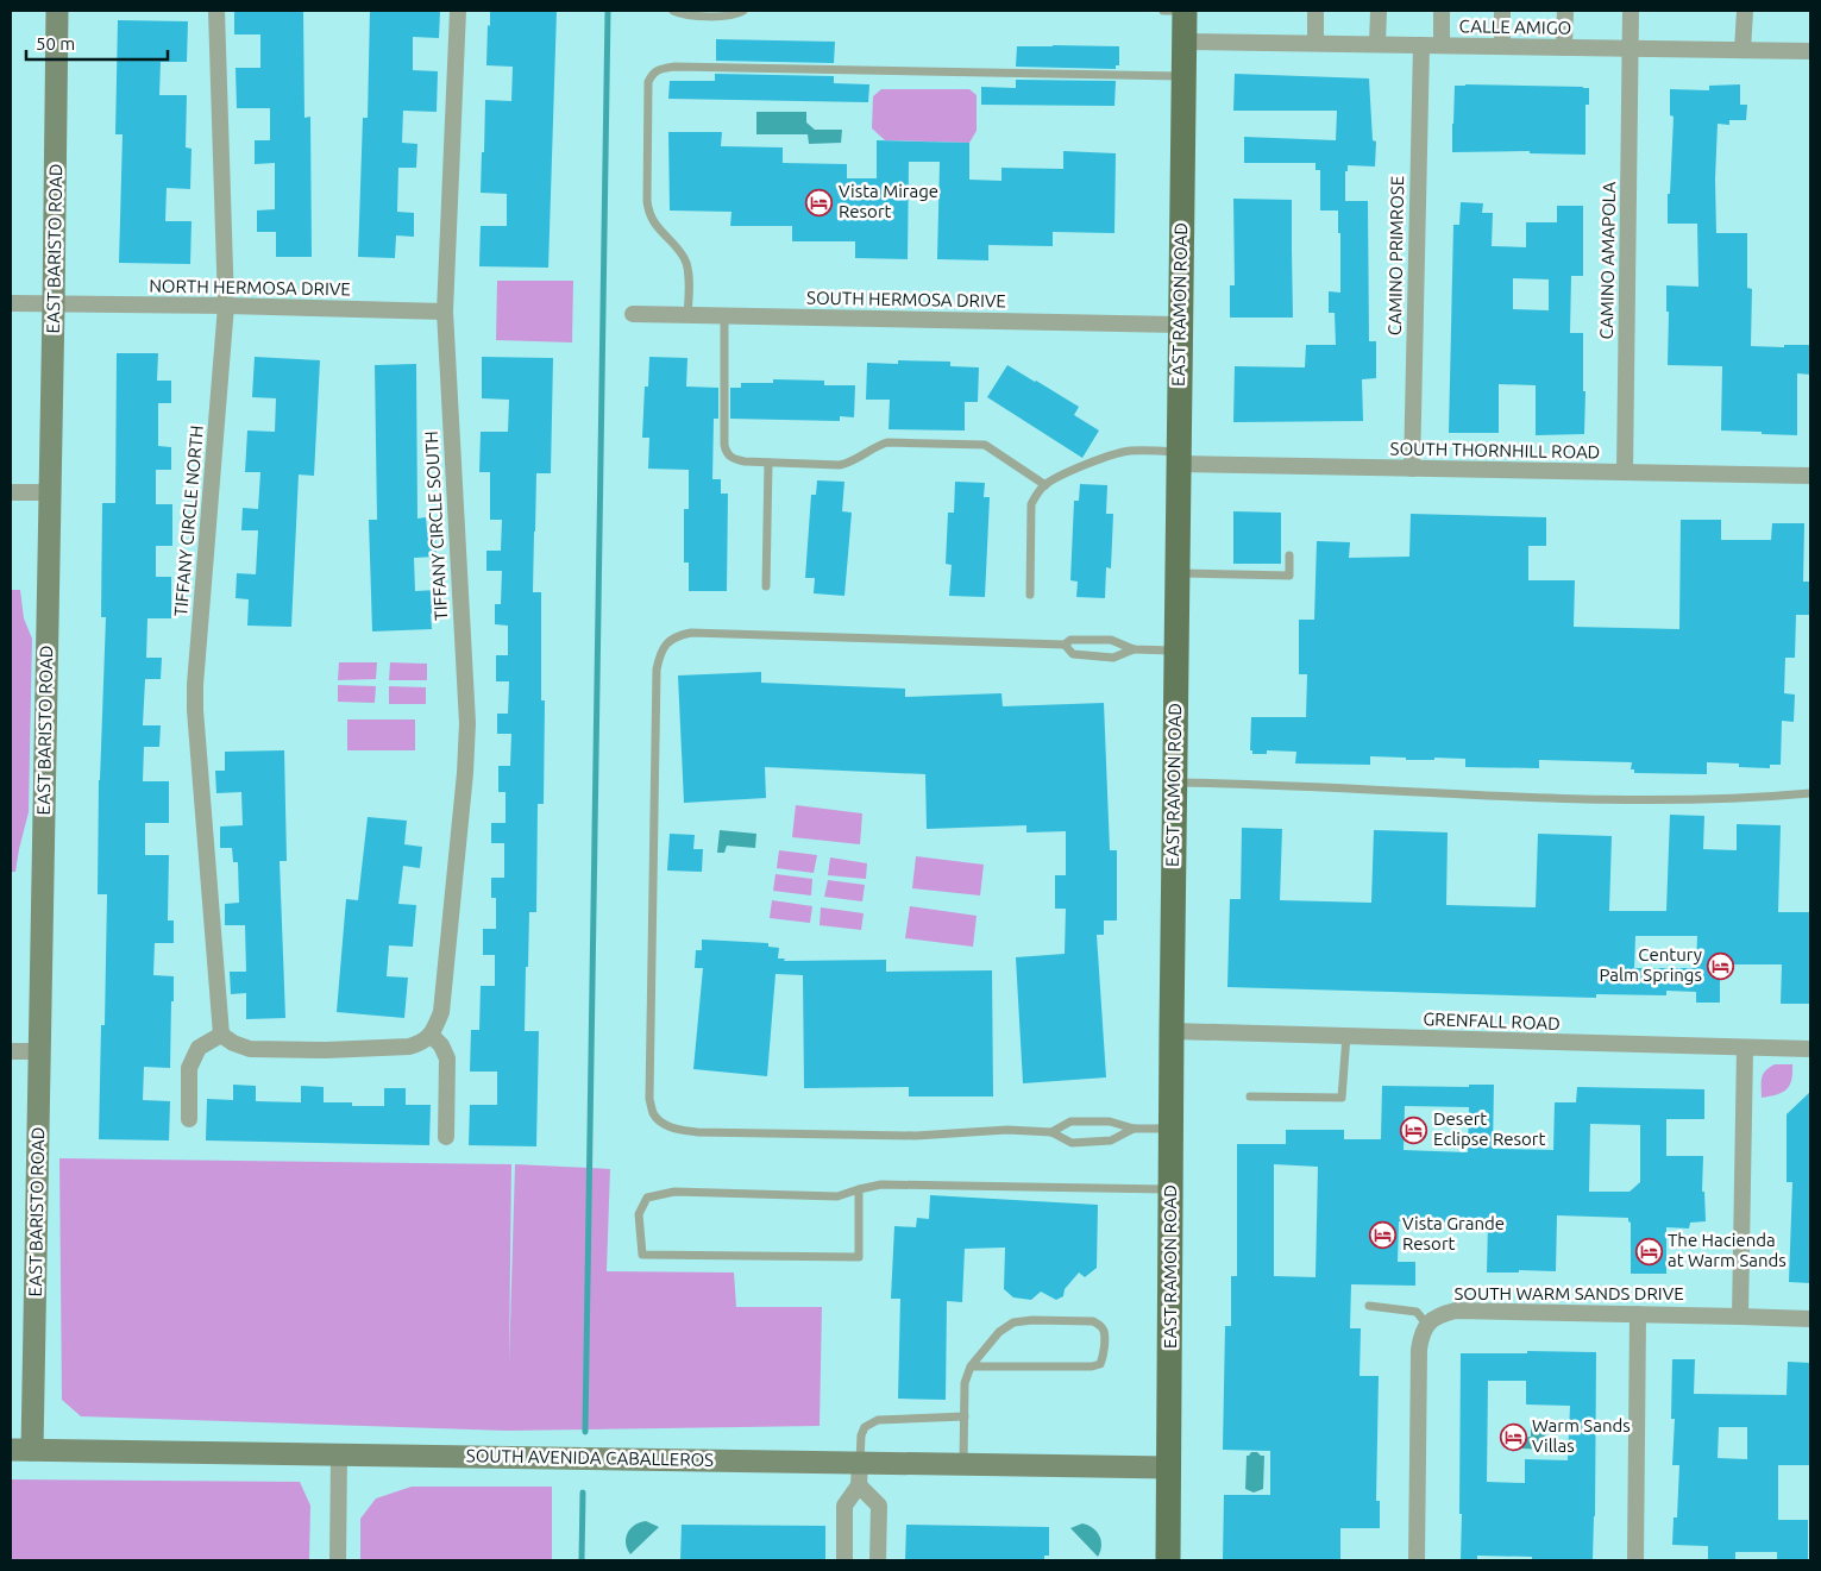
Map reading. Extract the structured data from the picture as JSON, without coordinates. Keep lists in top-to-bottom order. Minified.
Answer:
{"streets":{"main road":["EAST RAMON ROAD"],"street":["CALLE AMIGO","EAST BARISTO ROAD","CAMINO PRIMROSE","CAMINO AMAPOLA","NORTH HERMOSA DRIVE","SOUTH HERMOSA DRIVE","SOUTH THORNHILL ROAD","TIFFANY CIRCLE NORTH","TIFFANY CIRCLE SOUTH","GRENFALL ROAD","SOUTH WARM SANDS DRIVE","SOUTH AVENIDA CABALLEROS"]},"crossings":[["CALLE AMIGO","CAMINO PRIMROSE"],["CALLE AMIGO","CAMINO AMAPOLA"],["CALLE AMIGO","EAST RAMON ROAD"],["EAST BARISTO ROAD","NORTH HERMOSA DRIVE"],["EAST BARISTO ROAD","SOUTH AVENIDA CABALLEROS"],["CAMINO PRIMROSE","SOUTH THORNHILL ROAD"],["CAMINO AMAPOLA","SOUTH THORNHILL ROAD"],["NORTH HERMOSA DRIVE","TIFFANY CIRCLE NORTH"],["NORTH HERMOSA DRIVE","TIFFANY CIRCLE SOUTH"],["SOUTH HERMOSA DRIVE","EAST RAMON ROAD"],["EAST RAMON ROAD","SOUTH THORNHILL ROAD"],["EAST RAMON ROAD","GRENFALL ROAD"],["EAST RAMON ROAD","SOUTH AVENIDA CABALLEROS"]],"places":{"hotel":["Vista Mirage Resort","Century Palm Springs","Desert Eclipse Resort","Vista Grande Resort","The Hacienda at Warm Sands","Warm Sands Villas"]},"scale_bar":"50 m"}
